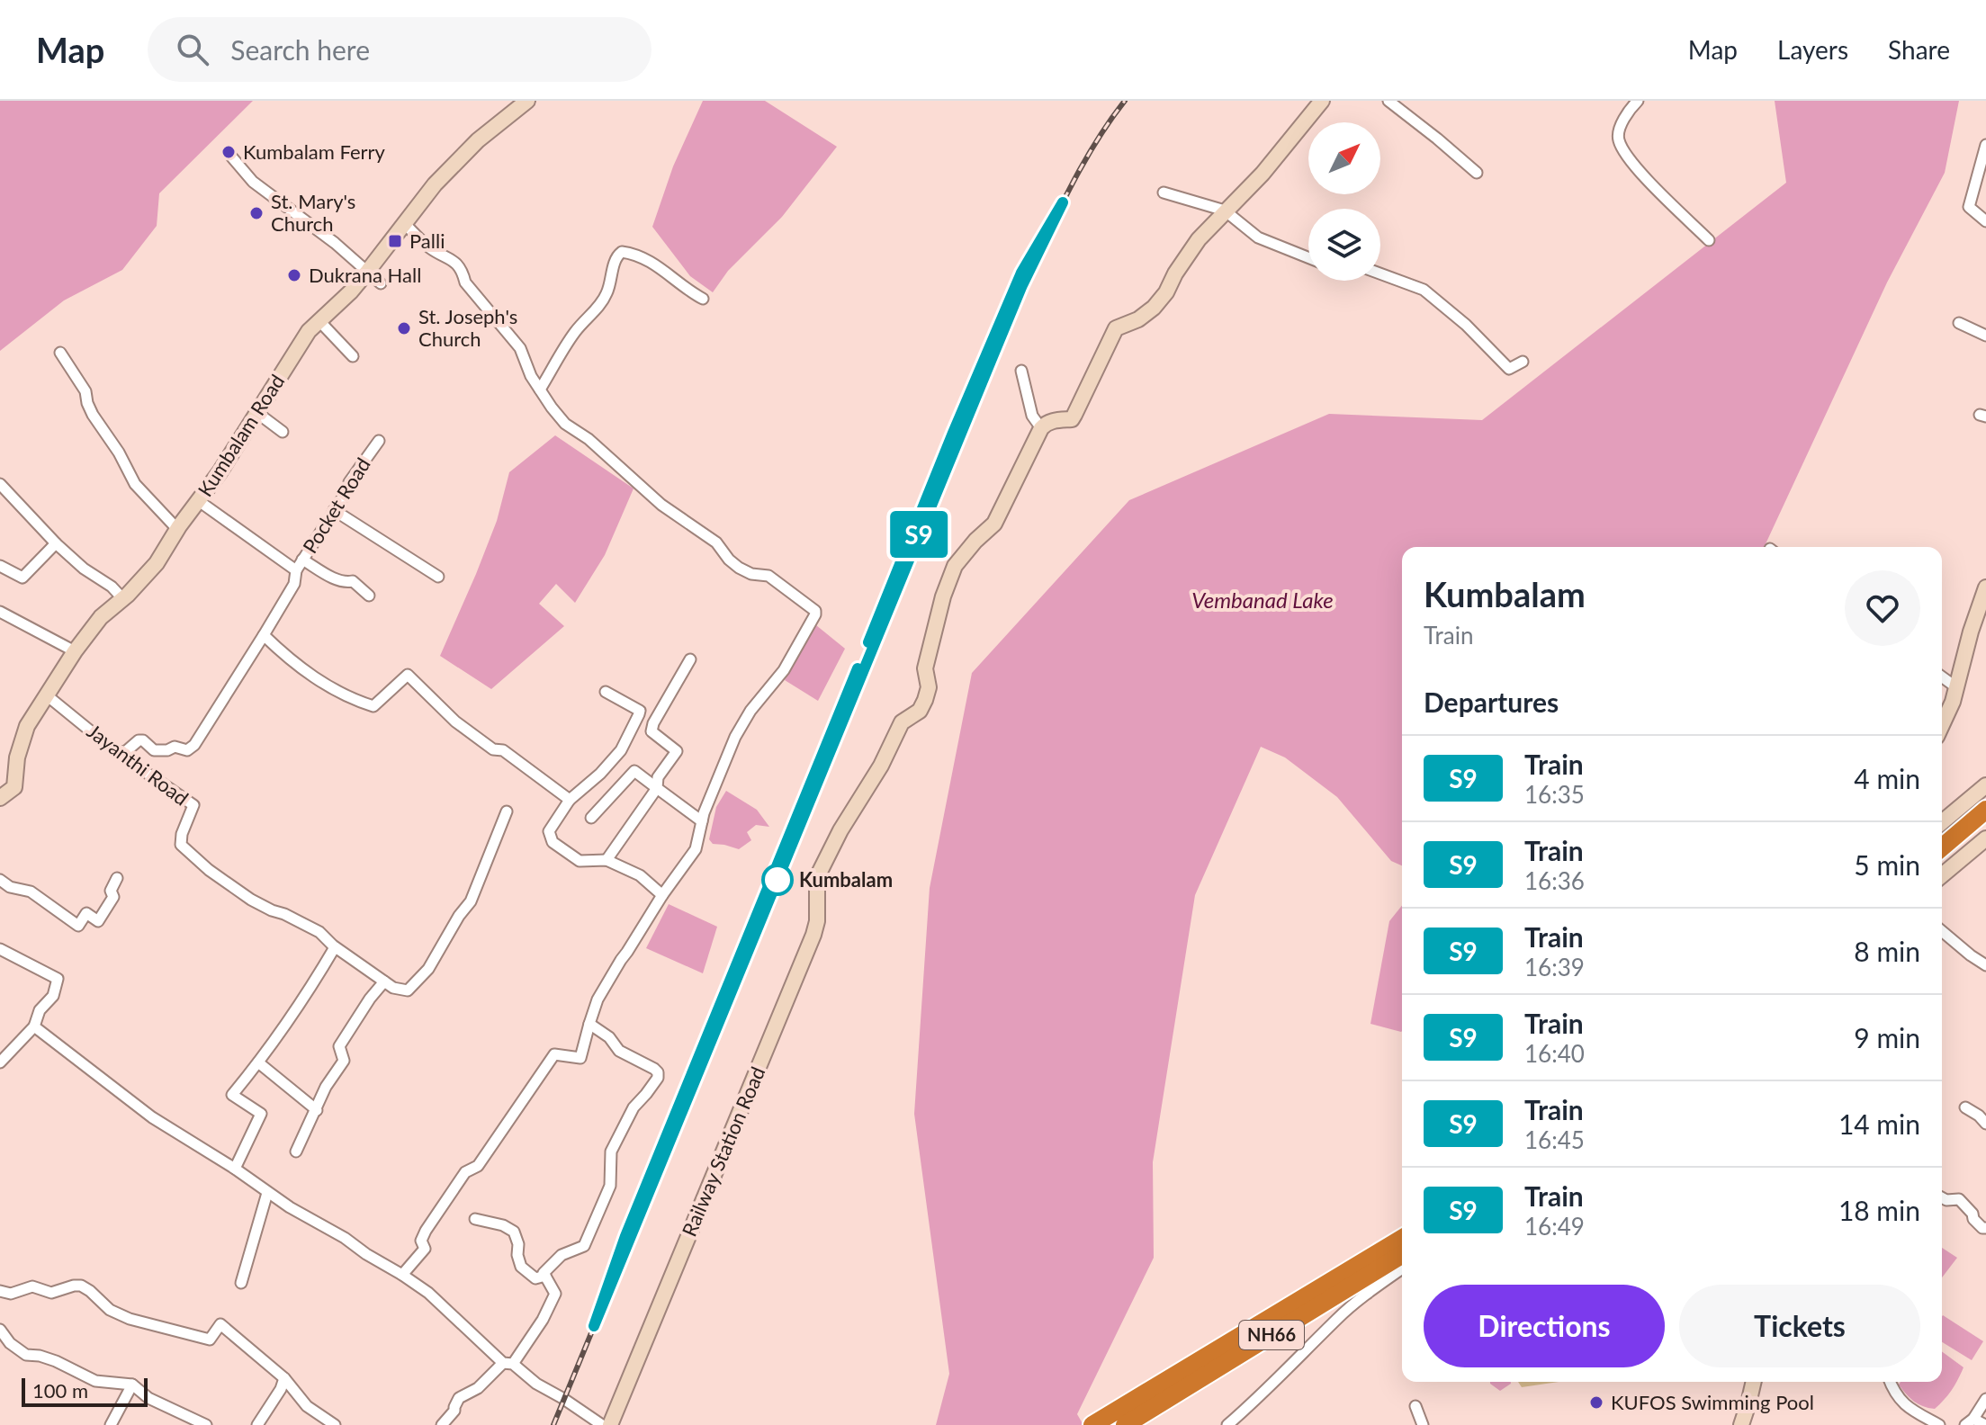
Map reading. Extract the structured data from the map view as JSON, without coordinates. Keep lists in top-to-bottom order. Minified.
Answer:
{"streets":{"highway":["NH66"],"street":["Kumbalam Road","Pocket Road","Jayanthi Road","Railway Station Road"]},"crossings":[["Kumbalam Road","Jayanthi Road"],["Pocket Road","Jayanthi Road"]],"water":["Vembanad Lake"],"places":{"other":["Kumbalam Ferry","St. Mary's Church","Dukrana Hall","St. Joseph's Church","Kumbalam","KUFOS Swimming Pool"],"transit":["Palli"]},"scale_bar":"100 m","north":"top right","page":{"header":"Map","search":"Search here","nav":["Map","Layers","Share"],"on_map":"S9","heading":[["Kumbalam","Train"],"Departures"],"list":[{"mark":"S9","name":"Train","note":"16:35","value":"4 min"},{"mark":"S9","name":"Train","note":"16:36","value":"5 min"},{"mark":"S9","name":"Train","note":"16:39","value":"8 min"},{"mark":"S9","name":"Train","note":"16:40","value":"9 min"},{"mark":"S9","name":"Train","note":"16:45","value":"14 min"},{"mark":"S9","name":"Train","note":"16:49","value":"18 min"}],"buttons":["Directions","Tickets"],"scale":"100 m"}}
